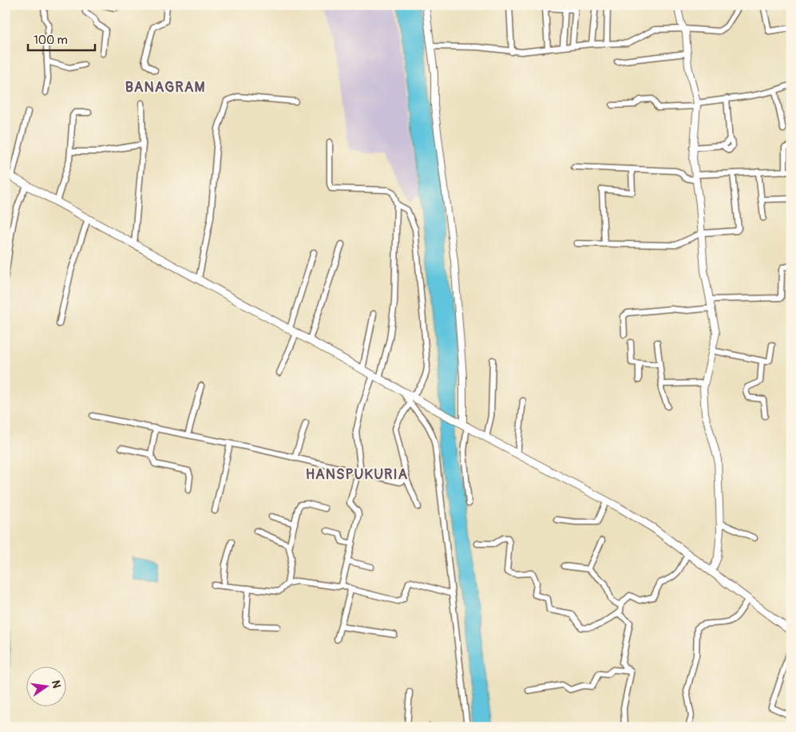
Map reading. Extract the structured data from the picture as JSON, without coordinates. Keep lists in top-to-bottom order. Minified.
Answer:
{"districts":["BANAGRAM","HANSPUKURIA"],"scale_bar":"100 m","north":"right"}
